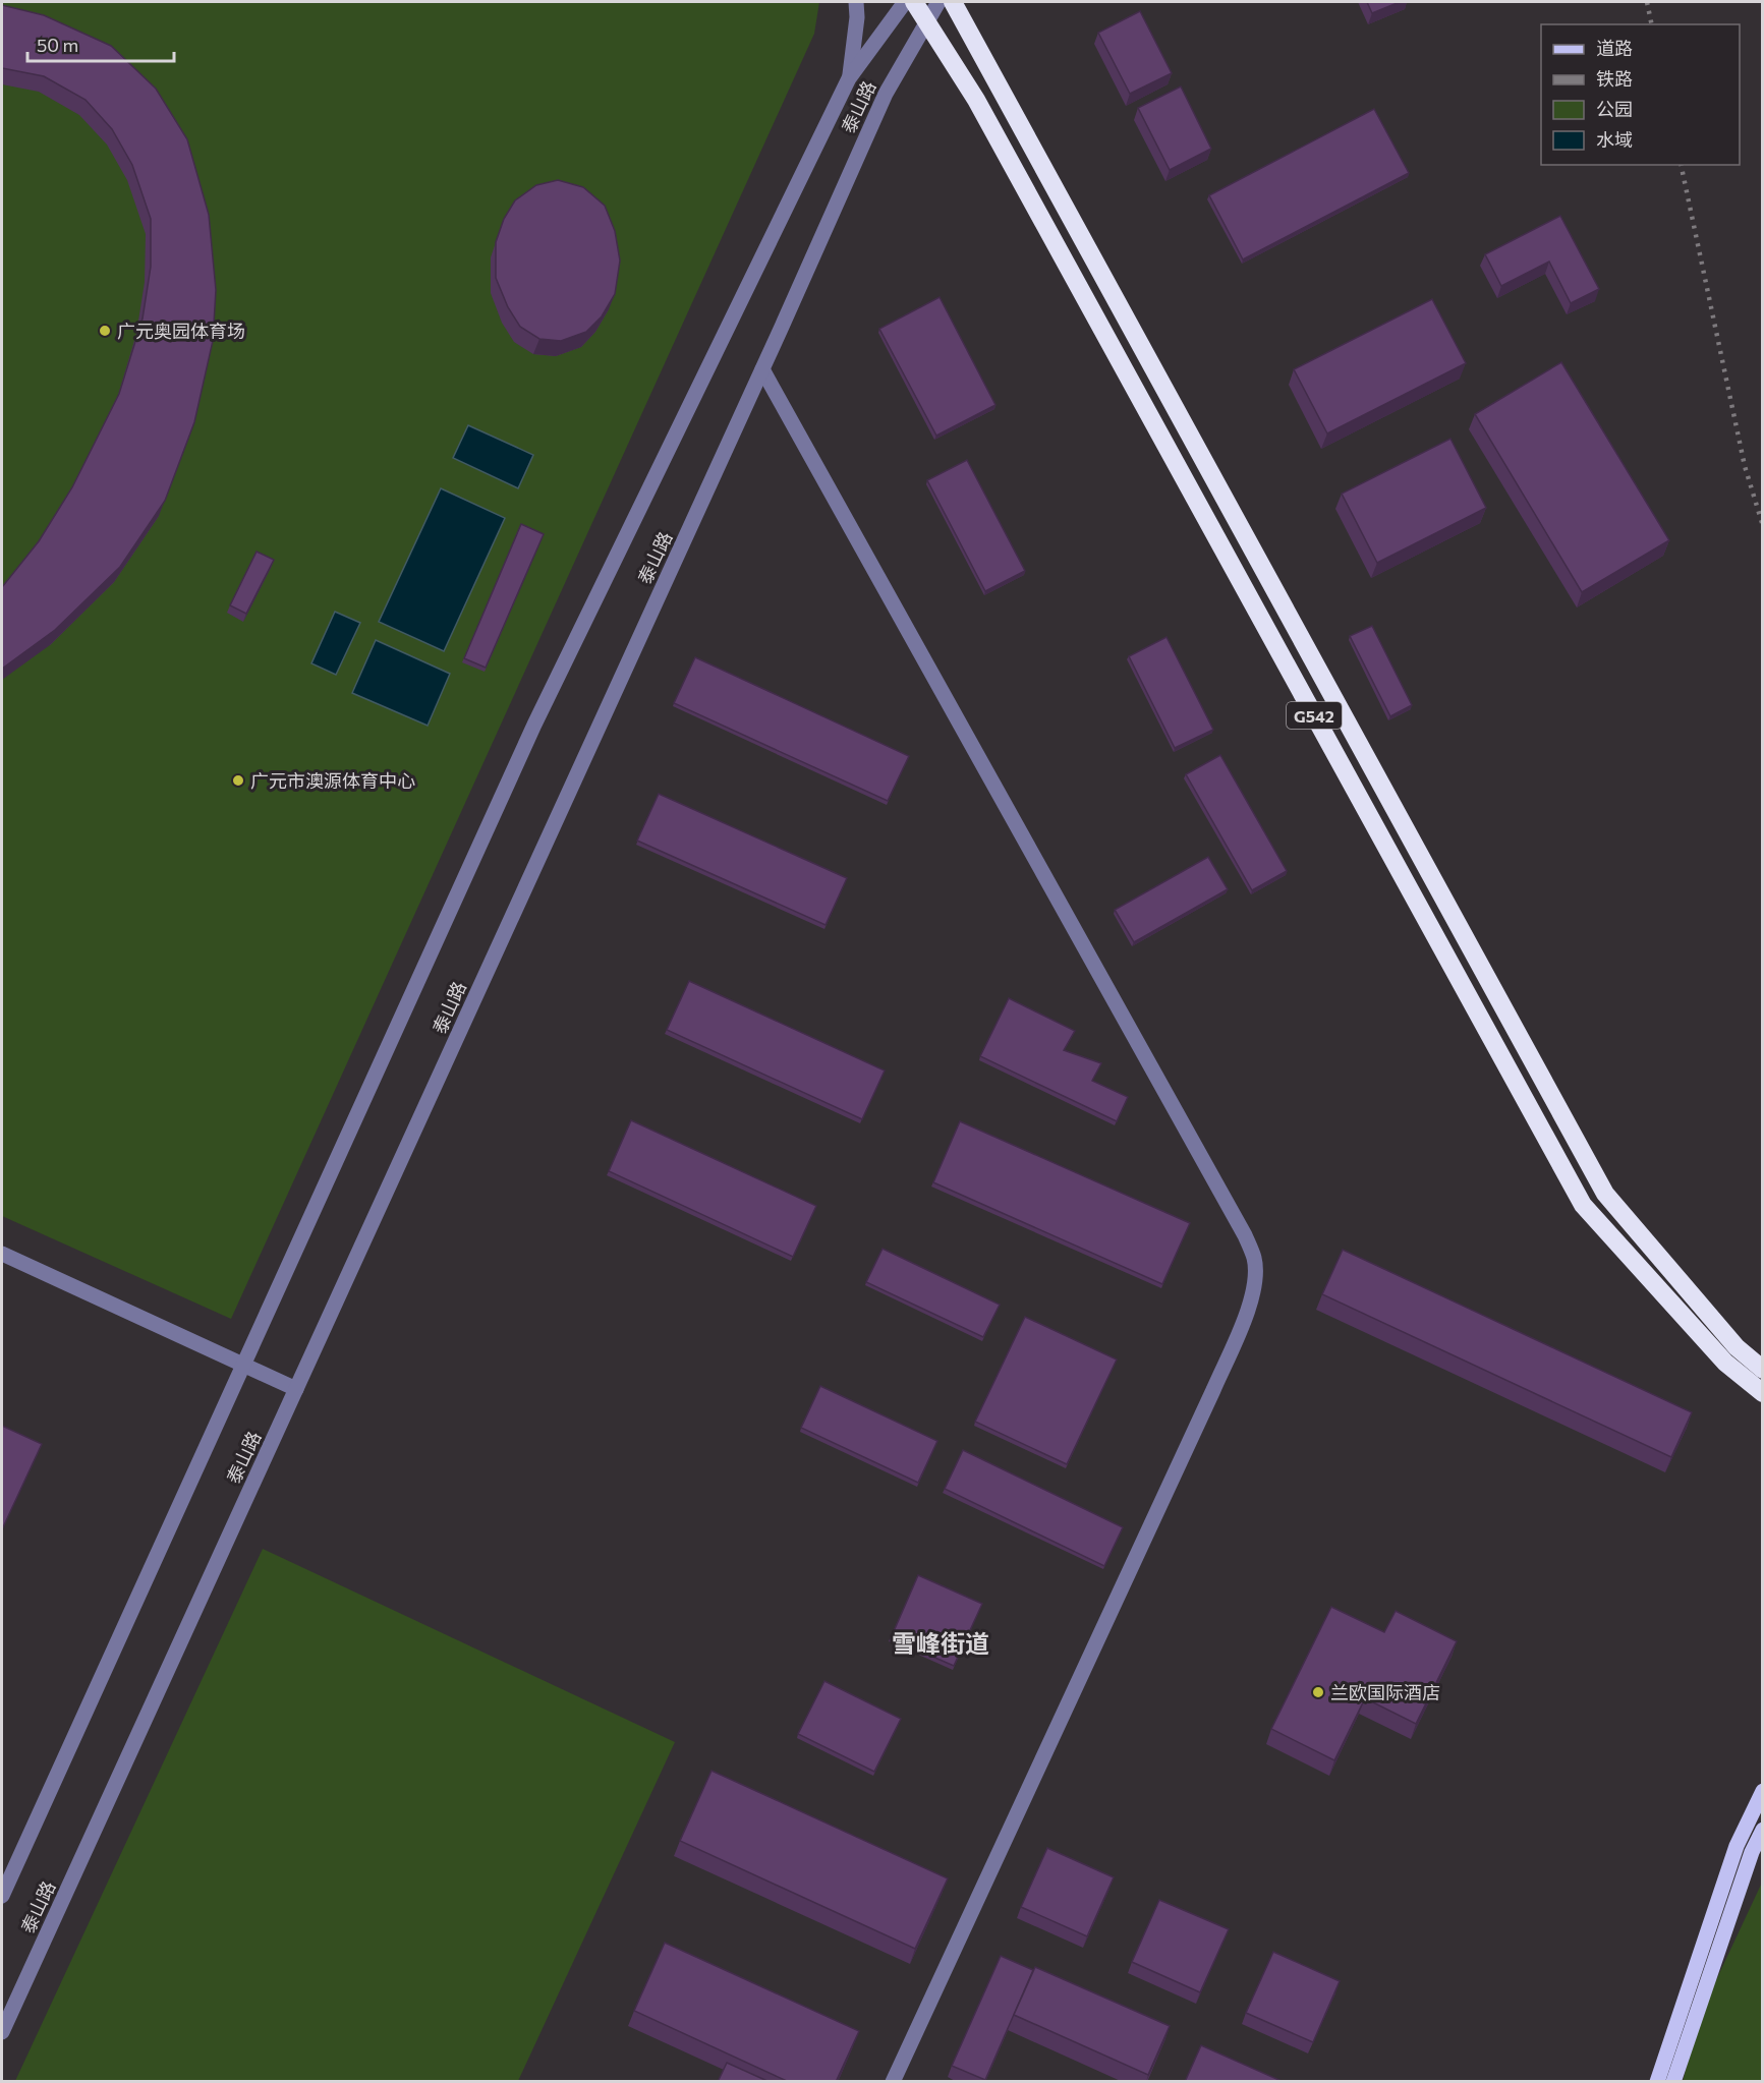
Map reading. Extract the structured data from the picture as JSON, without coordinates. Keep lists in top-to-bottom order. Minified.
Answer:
{"streets":{"highway":["G542"],"street":["泰山路"]},"crossings":[["泰山路","G542"]],"districts":["雪峰街道"],"places":["广元奥园体育场","广元市澳源体育中心","兰欧国际酒店"],"legend":["道路","铁路","公园","水域"],"scale_bar":"50 m"}
